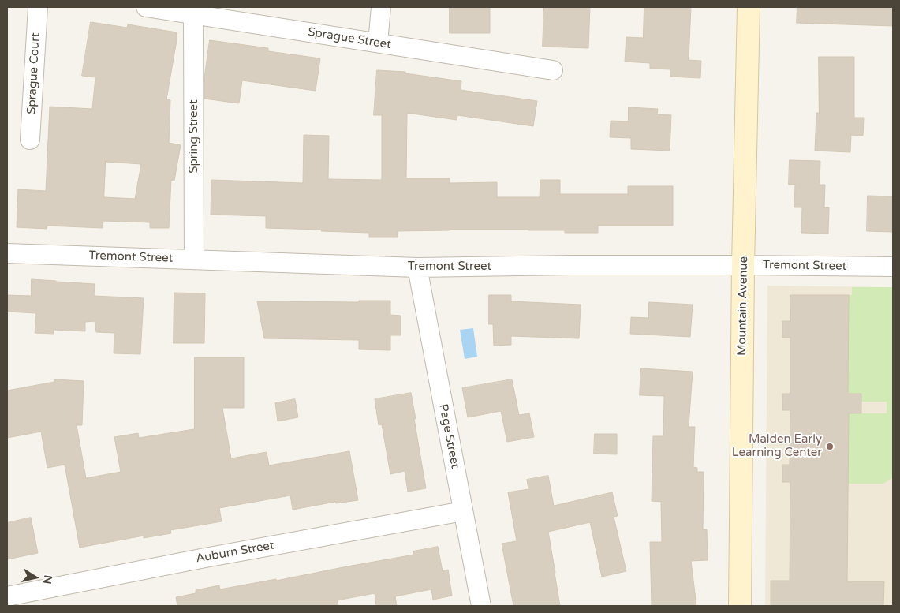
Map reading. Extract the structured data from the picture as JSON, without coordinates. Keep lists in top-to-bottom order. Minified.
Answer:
{"streets":{"street":["Sprague Street","Sprague Court","Spring Street","Tremont Street","Mountain Avenue","Page Street","Auburn Street"]},"crossings":[["Sprague Street","Spring Street"],["Spring Street","Tremont Street"],["Tremont Street","Mountain Avenue"],["Tremont Street","Page Street"],["Page Street","Auburn Street"]],"places":["Malden Early Learning Center"],"north":"right"}
